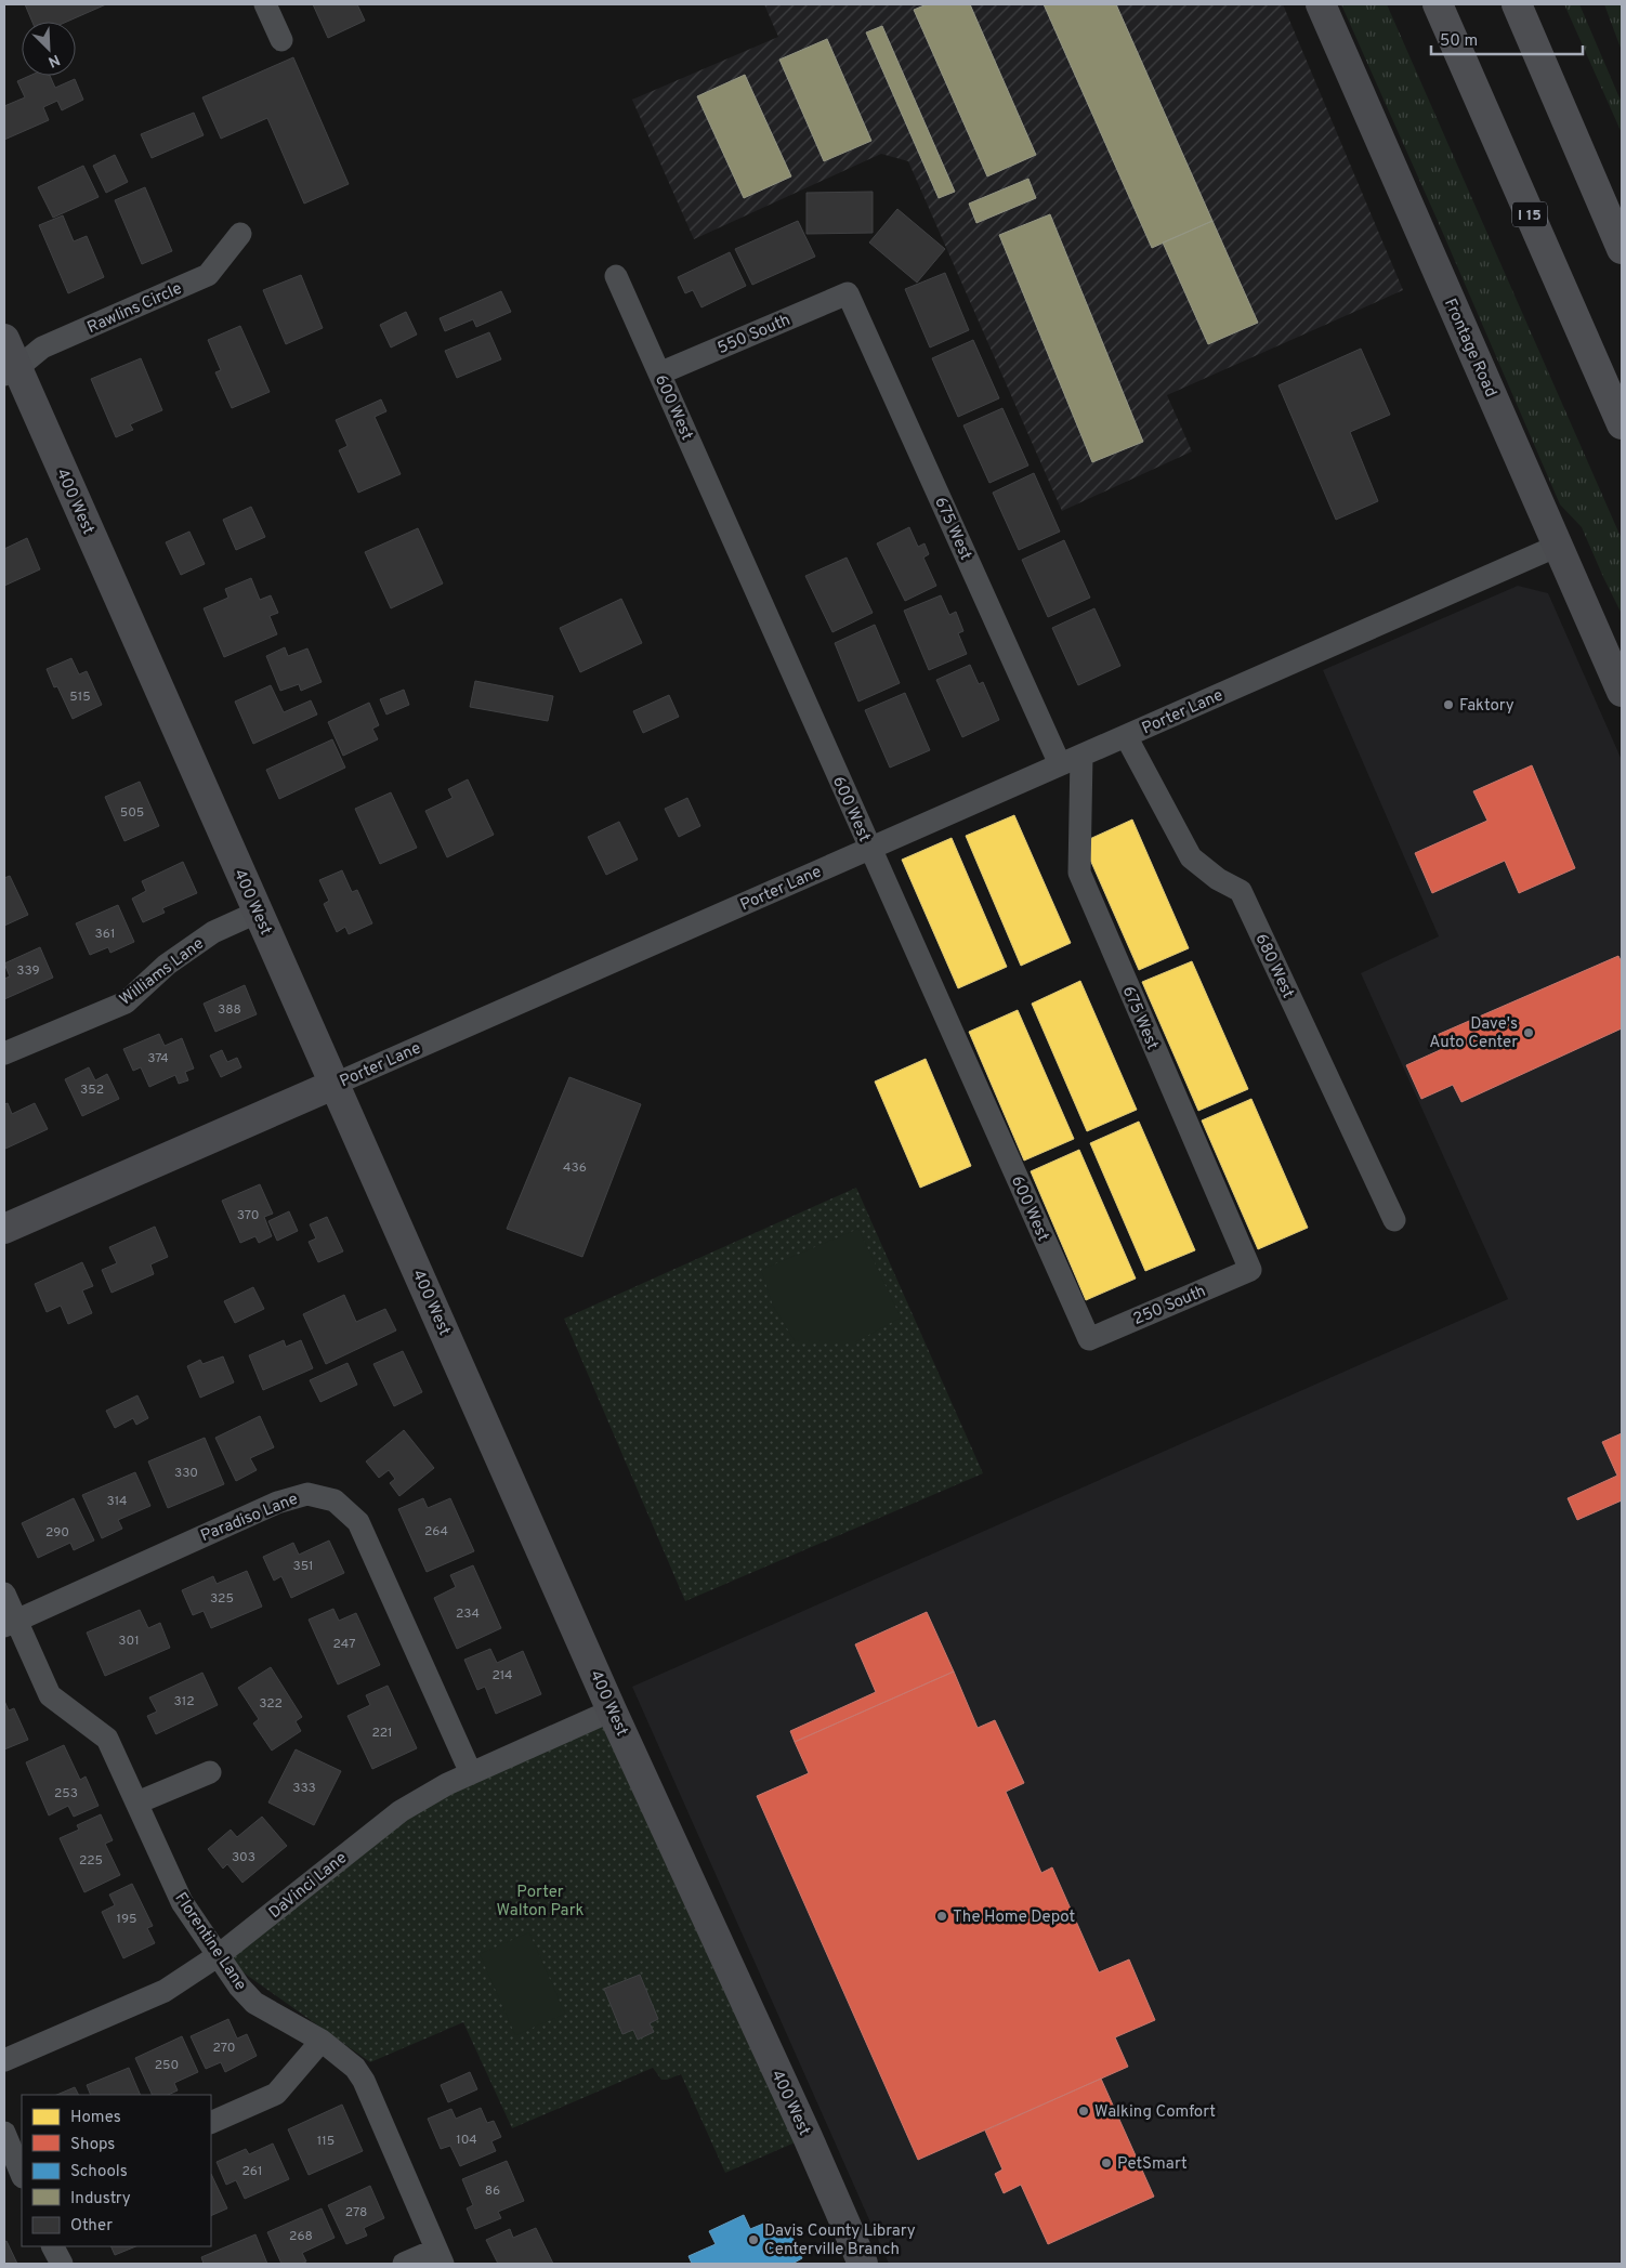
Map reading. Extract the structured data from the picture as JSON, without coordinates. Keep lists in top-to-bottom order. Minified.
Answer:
{"streets":{"highway":["I 15"],"main road":["Frontage Road","400 West","Porter Lane"],"street":["Rawlins Circle","550 South","600 West","675 West","680 West","Williams Lane","250 South","Paradiso Lane","DaVinci Lane","Florentine Lane"]},"crossings":[["Rawlins Circle","400 West"],["550 South","600 West"],["550 South","675 West"],["Frontage Road","Porter Lane"],["600 West","Porter Lane"],["600 West","250 South"],["400 West","Porter Lane"],["400 West","Williams Lane"],["400 West","DaVinci Lane"],["675 West","Porter Lane"],["675 West","250 South"],["Porter Lane","680 West"],["Paradiso Lane","DaVinci Lane"],["Paradiso Lane","Florentine Lane"],["DaVinci Lane","Florentine Lane"]],"parks":["Porter Walton Park"],"places":["Faktory","Dave's Auto Center","The Home Depot","Walking Comfort","PetSmart","Davis County Library Centerville Branch"],"house_numbers":["515","505","361","339","388","374","352","436","370","330","314","264","290","351","325","234","301","247","214","312","322","221","333","253","303","225","195","270","250","104","115","261","86","278","268"],"legend":["Homes","Shops","Schools","Industry","Other"],"scale_bar":"50 m","north":"bottom right"}
